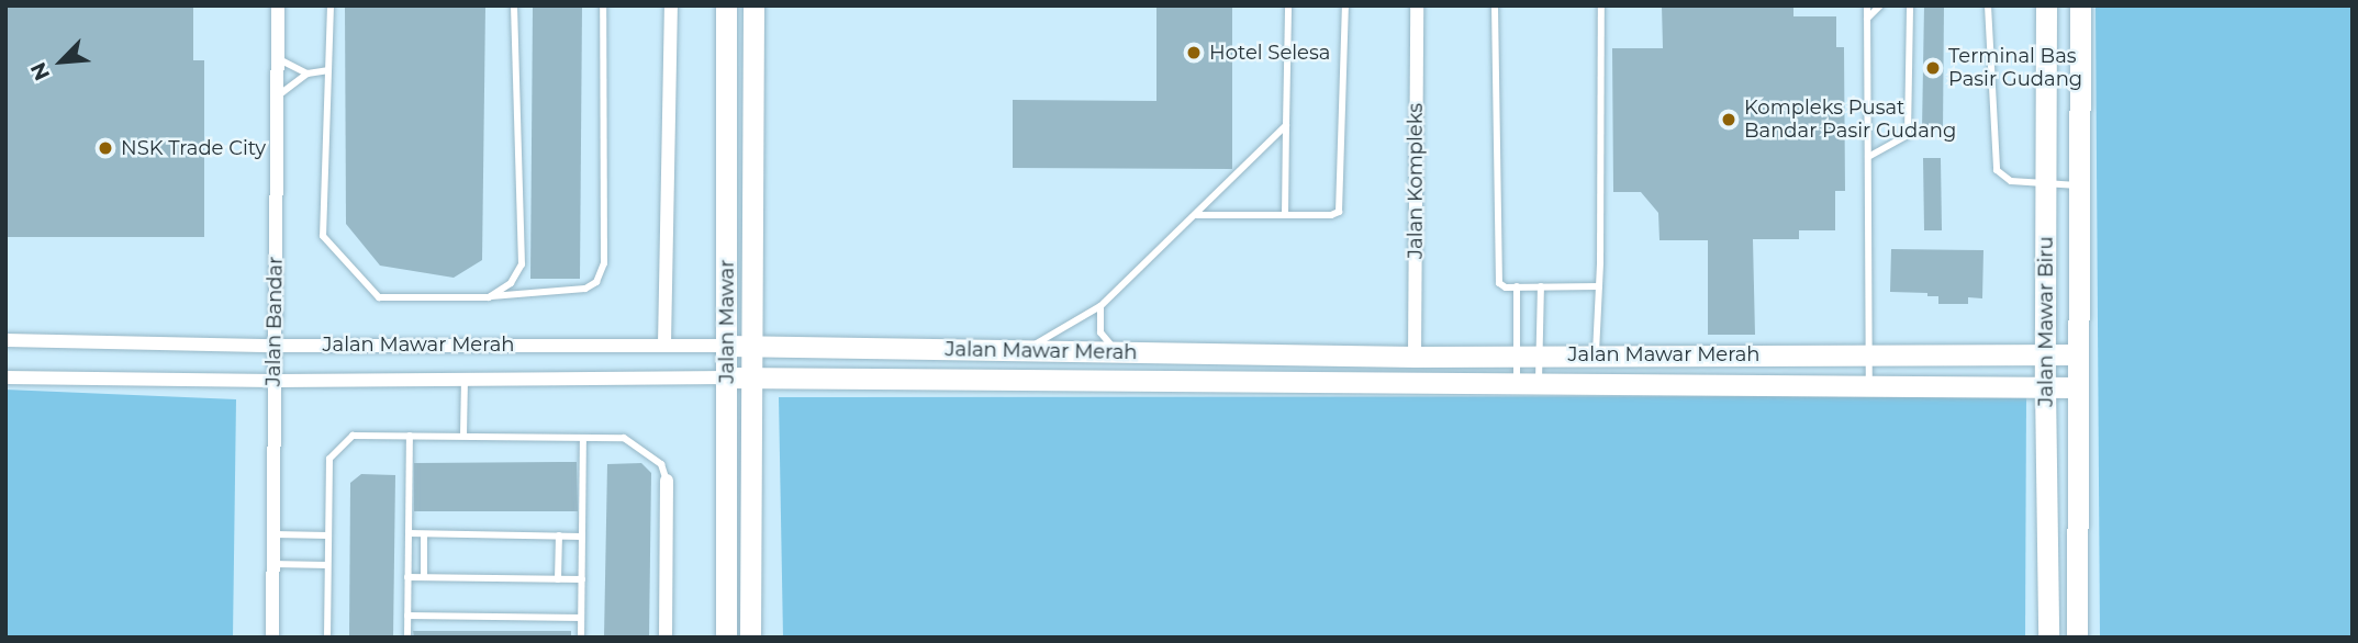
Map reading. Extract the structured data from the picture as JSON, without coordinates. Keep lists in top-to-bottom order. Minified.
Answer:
{"streets":{"street":["Jalan Kompleks","Jalan Bandar","Jalan Mawar","Jalan Mawar Biru","Jalan Mawar Merah"]},"crossings":[["Jalan Kompleks","Jalan Mawar Merah"],["Jalan Bandar","Jalan Mawar Merah"],["Jalan Mawar","Jalan Mawar Merah"],["Jalan Mawar Biru","Jalan Mawar Merah"]],"places":["Hotel Selesa","Terminal Bas Pasir Gudang","Kompleks Pusat Bandar Pasir Gudang","NSK Trade City"],"north":"bottom left"}
